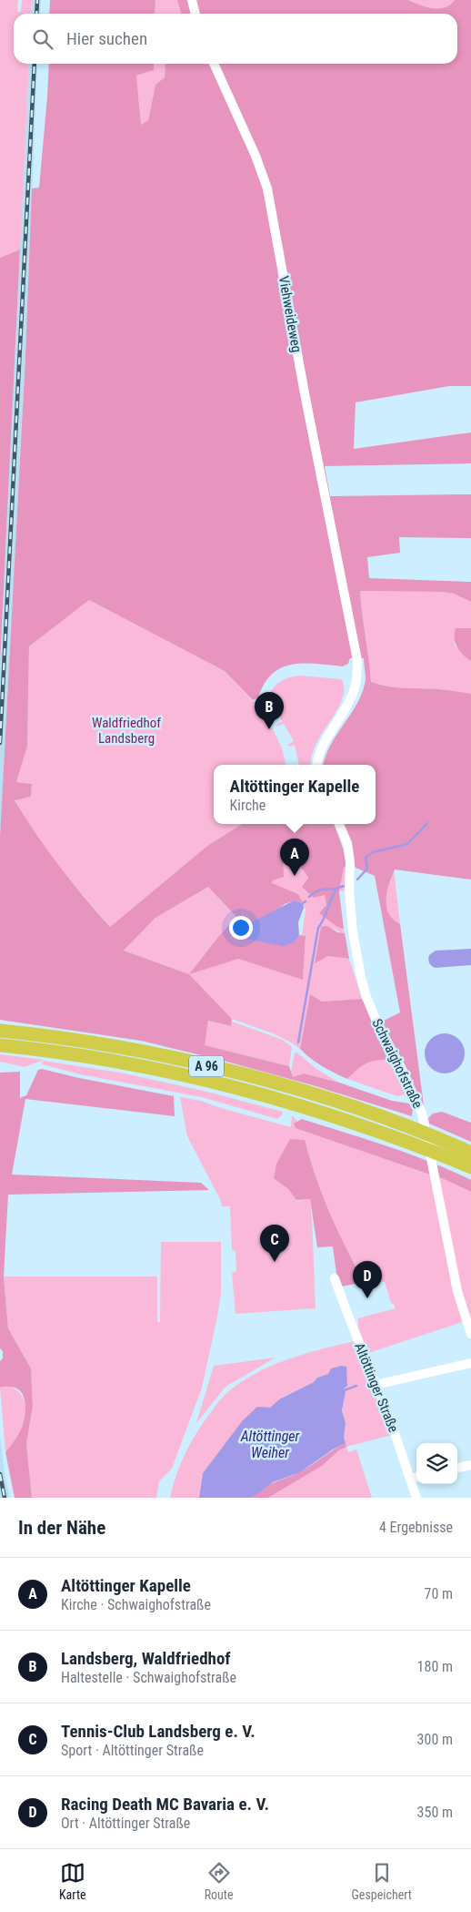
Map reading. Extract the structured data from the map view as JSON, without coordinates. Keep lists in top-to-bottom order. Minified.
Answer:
{"streets":{"highway":["A 96"],"street":["Viehweideweg","Schwaighofstraße","Altöttinger Straße"]},"water":["Altöttinger Weiher"],"parks":["Waldfriedhof Landsberg"],"page":{"search":"Hier suchen","pins":["B","A","C","D"],"popup":["Altöttinger Kapelle","Kirche"],"heading":["In der Nähe","4 Ergebnisse"],"list":[{"mark":"A","name":"Altöttinger Kapelle","note":"Kirche · Schwaighofstraße","value":"70 m"},{"mark":"B","name":"Landsberg, Waldfriedhof","note":"Haltestelle · Schwaighofstraße","value":"180 m"},{"mark":"C","name":"Tennis-Club Landsberg e. V.","note":"Sport · Altöttinger Straße","value":"300 m"},{"mark":"D","name":"Racing Death MC Bavaria e. V.","note":"Ort · Altöttinger Straße","value":"350 m"}],"nav":["Karte","Route","Gespeichert"]}}
